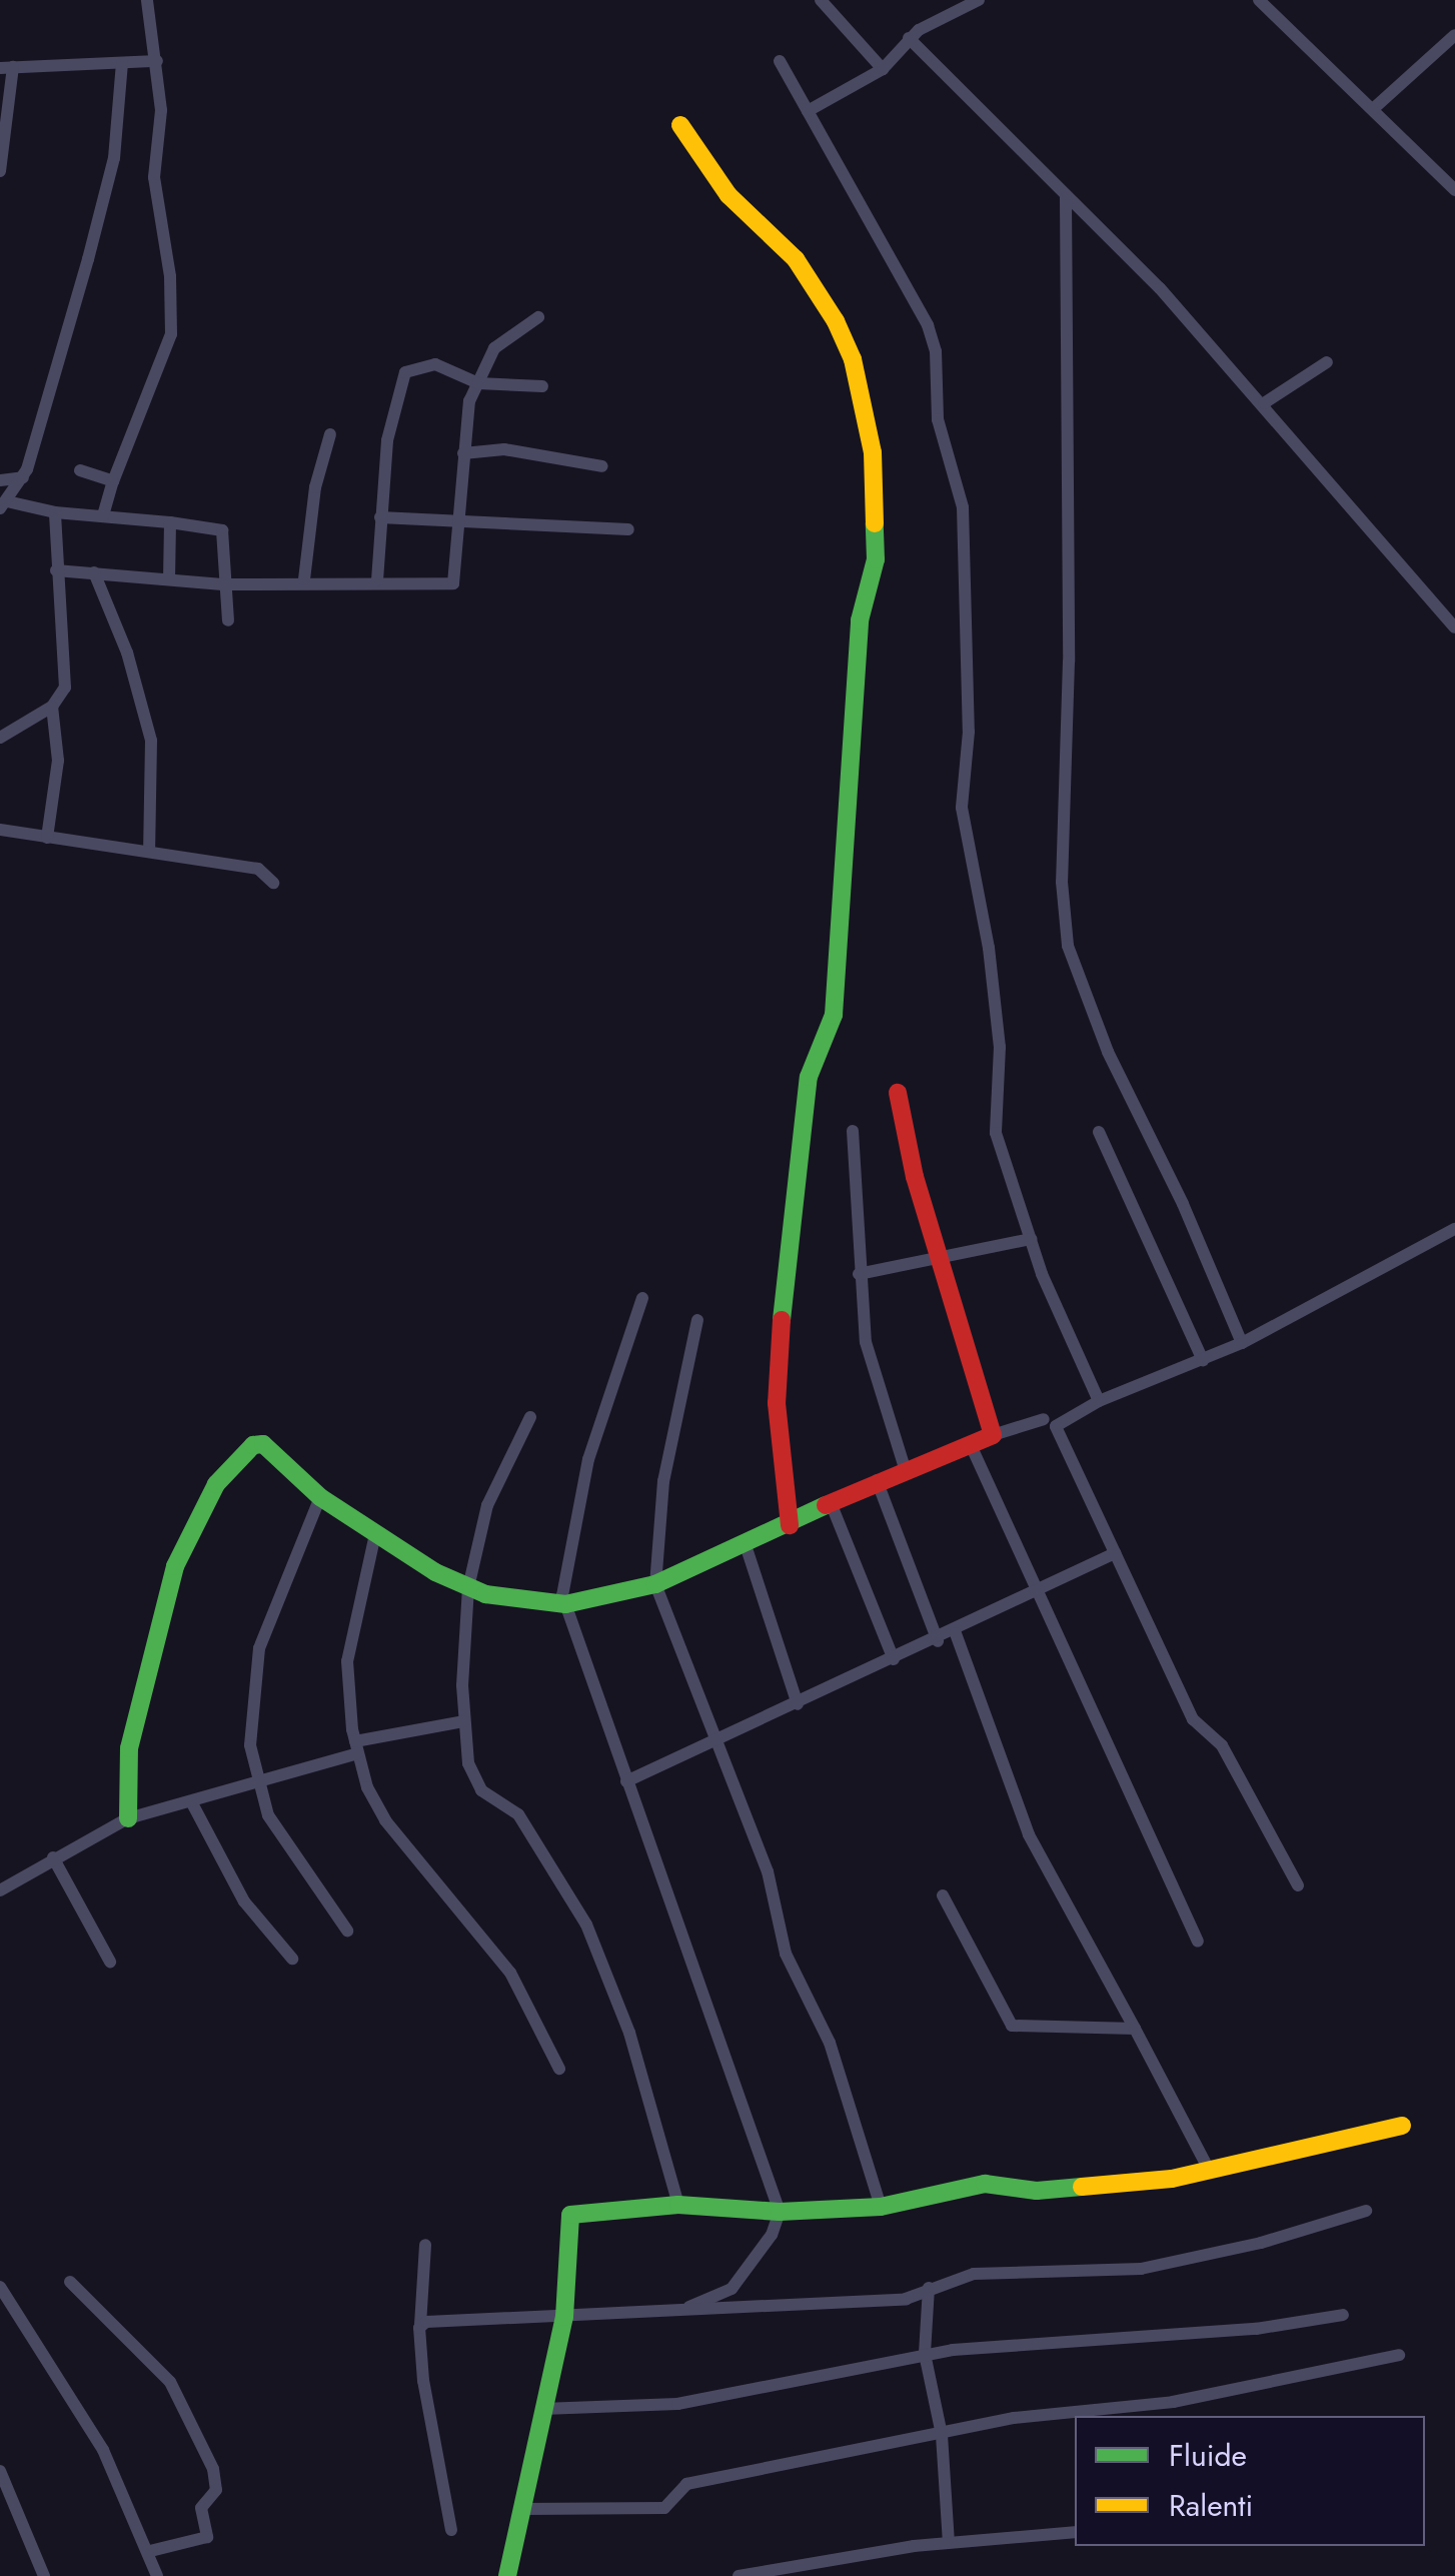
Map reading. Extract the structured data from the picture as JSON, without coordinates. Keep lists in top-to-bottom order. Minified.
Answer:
{"legend":["Fluide","Ralenti"]}
